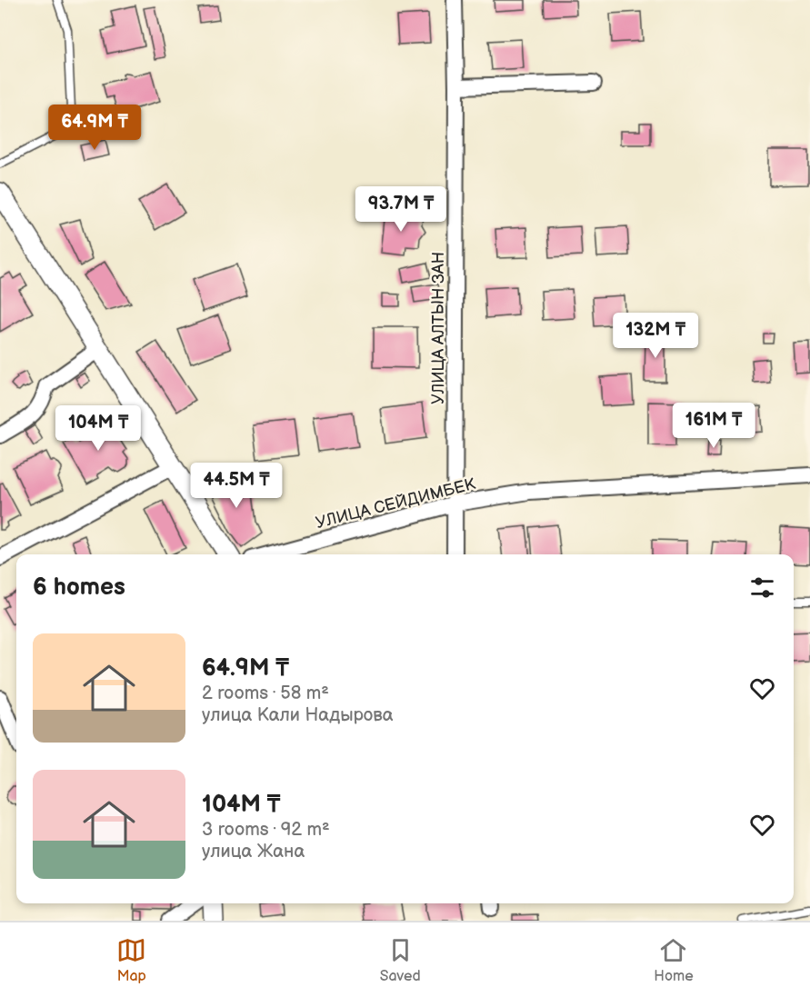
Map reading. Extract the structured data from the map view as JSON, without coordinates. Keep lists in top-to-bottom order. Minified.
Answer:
{"streets":{"street":["УЛИЦА АЛТЫН ЗАН","УЛИЦА СЕЙДИМБЕК"]},"crossings":[["УЛИЦА АЛТЫН ЗАН","УЛИЦА СЕЙДИМБЕК"]],"page":{"price":["64.9M ₸","93.7M ₸","132M ₸","161M ₸","104M ₸","44.5M ₸"],"heading":"6 homes","list":[{"name":"64.9M ₸","note":"2 rooms · 58 m² · улица Кали Надырова"},{"name":"104M ₸","note":"3 rooms · 92 m² · улица Жана"}],"tabs":["Map","Saved","Home"]}}
